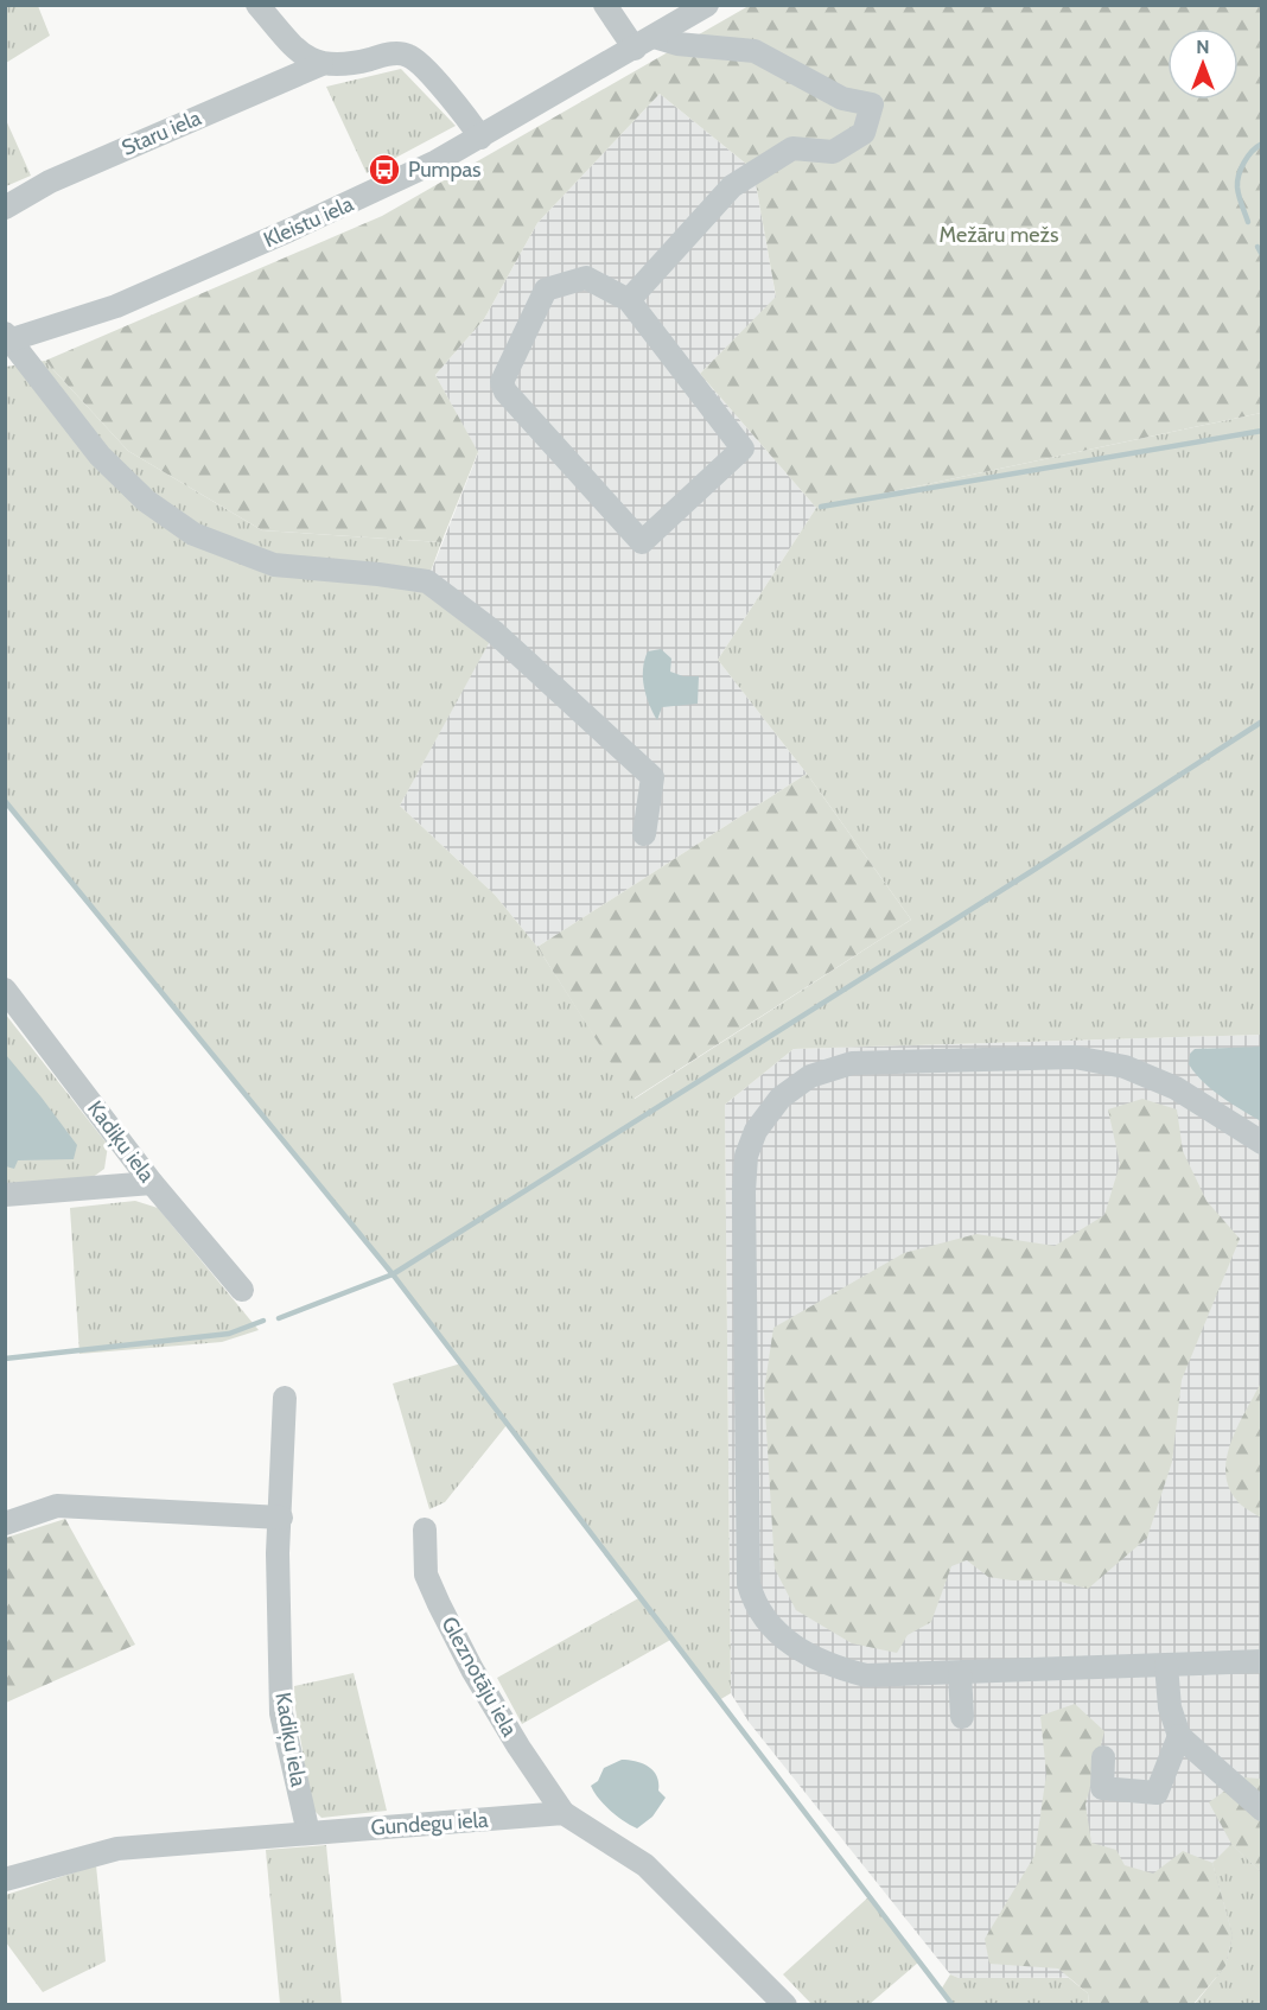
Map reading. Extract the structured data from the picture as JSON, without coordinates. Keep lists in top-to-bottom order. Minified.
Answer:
{"streets":{"street":["Staru iela","Kleistu iela","Kadiķu iela","Gleznotāju iela","Gundegu iela"]},"crossings":[["Staru iela","Kleistu iela"],["Kadiķu iela","Gundegu iela"],["Gleznotāju iela","Gundegu iela"]],"parks":["Mežāru mežs"],"places":{"bus stop":["Pumpas"]},"north":"top"}
